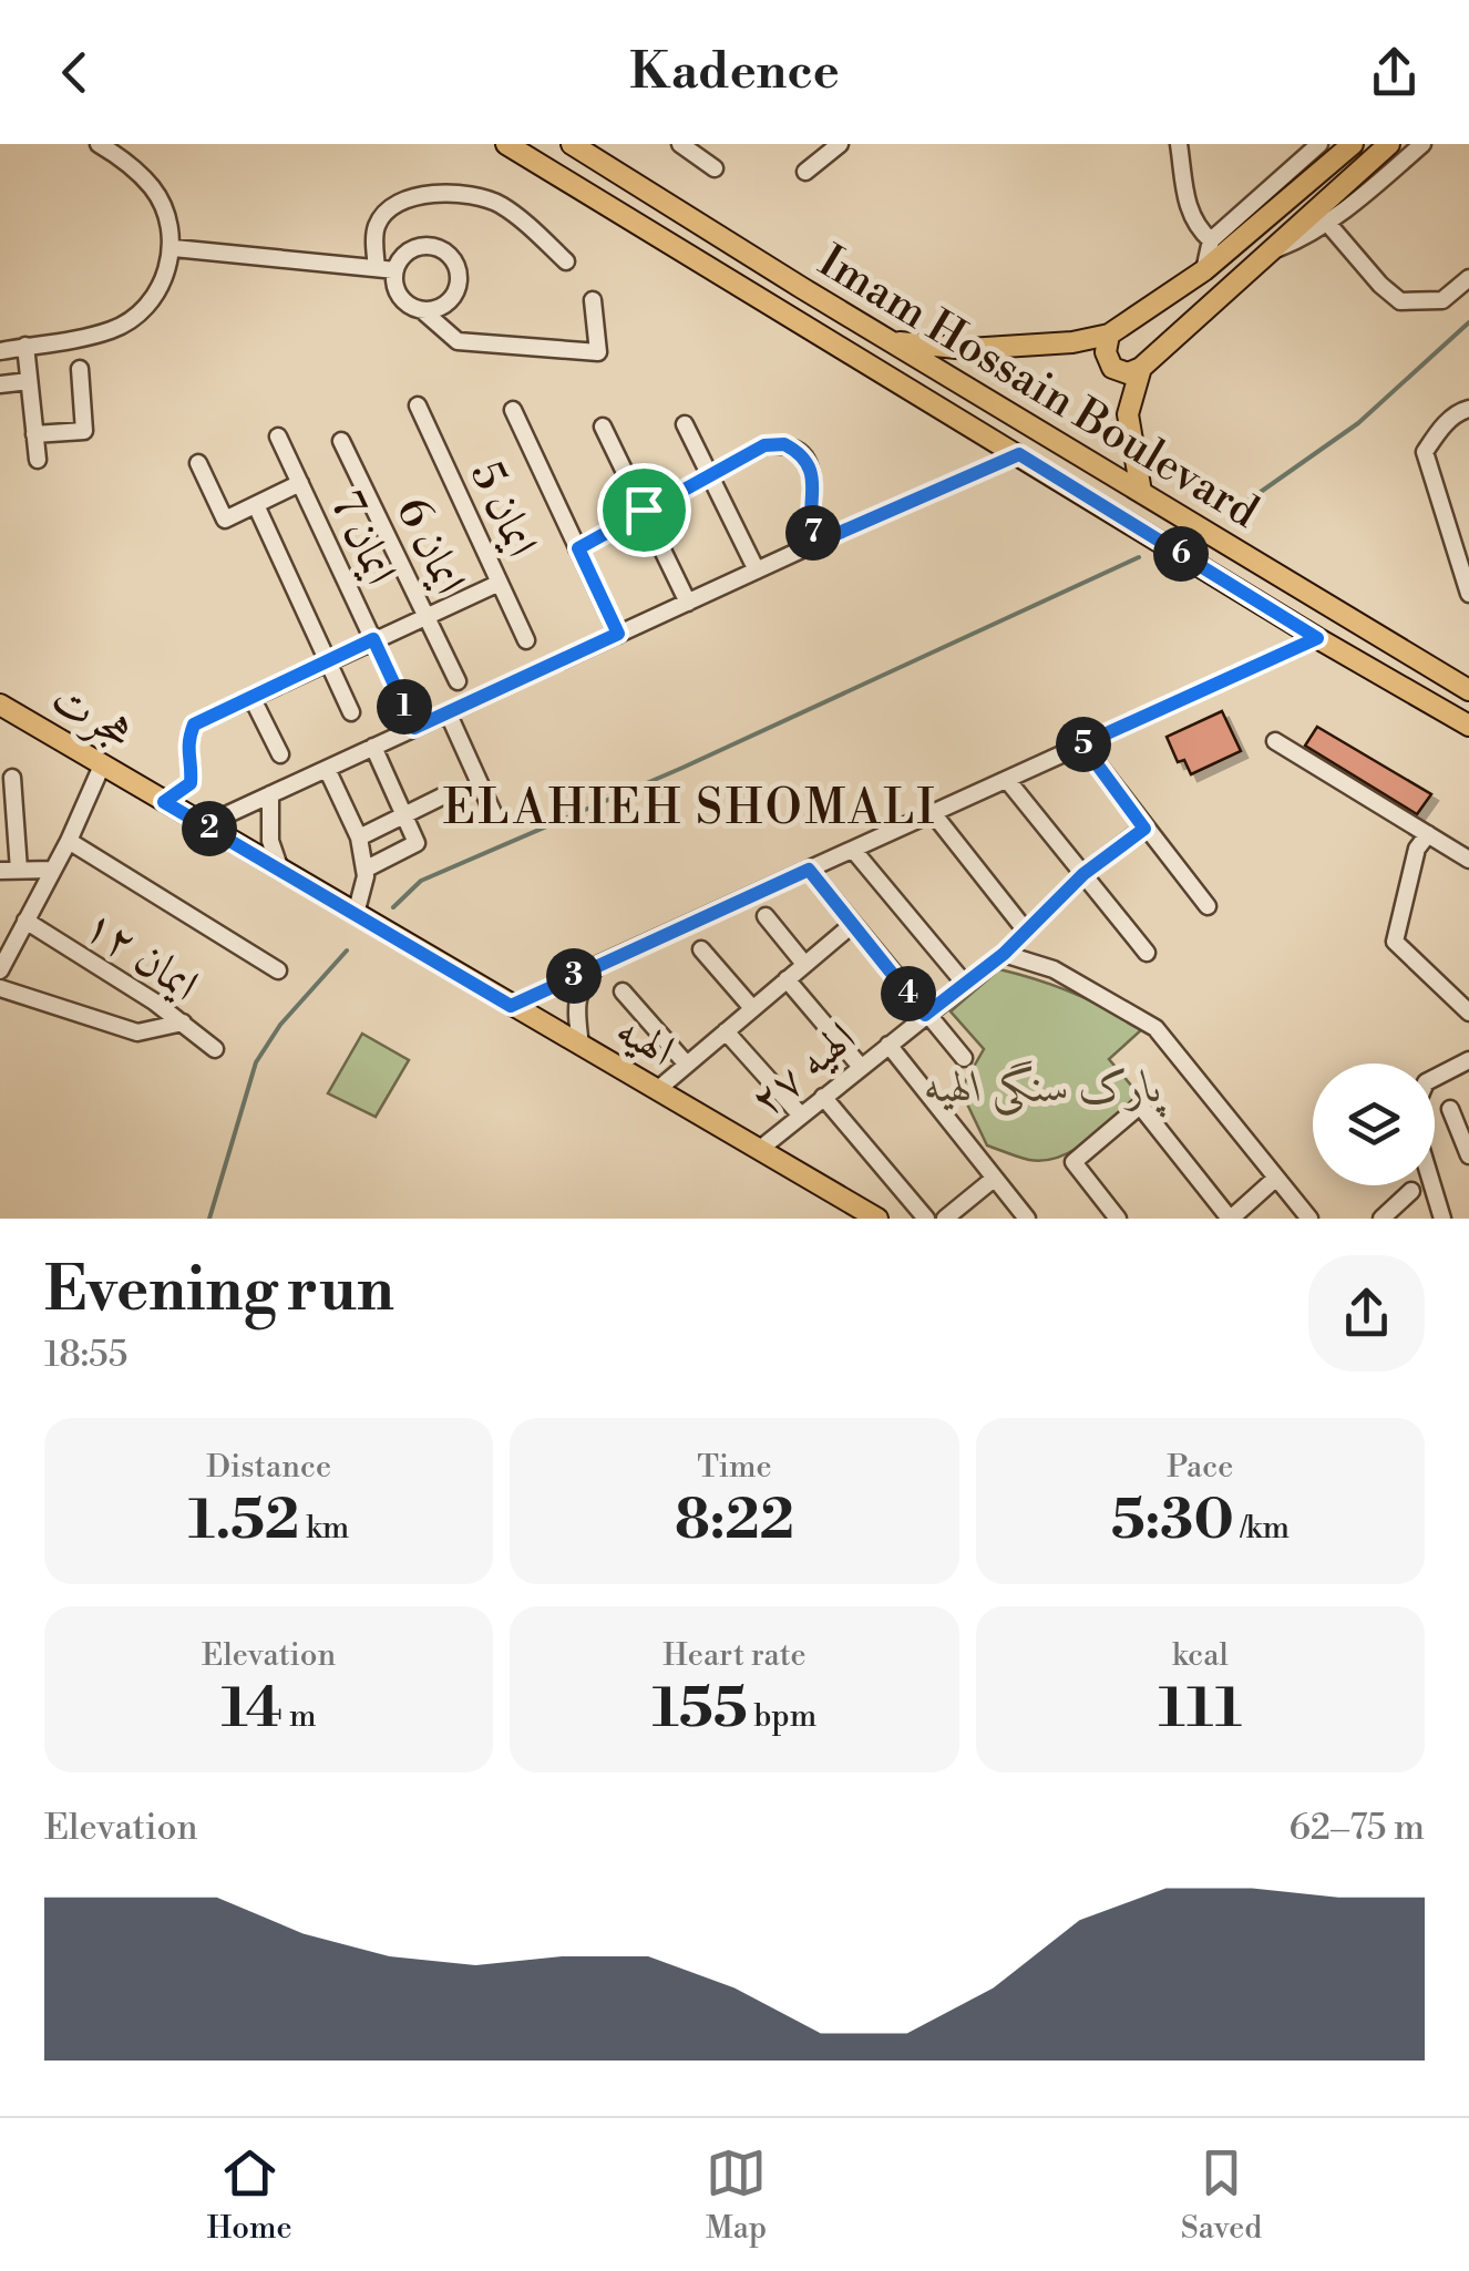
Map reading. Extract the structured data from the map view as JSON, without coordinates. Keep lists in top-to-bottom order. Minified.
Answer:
{"streets":{"main road":["Imam Hossain Boulevard","هجرت","الهیه"],"street":["ایمان 5","ایمان 7","ایمان 6","ایمان ۱۲","الهیه ۲۷"]},"crossings":[["هجرت","الهیه"],["الهیه","الهیه ۲۷"]],"districts":["ELAHIEH SHOMALI"],"parks":["پارک سنگی الهیه"],"page":{"header":"Kadence","pins":["7","6","1","5","2","3","4"],"heading":["Evening run","18:55"],"stats":[["Distance","1.52 km"],["Time","8:22"],["Pace","5:30 /km"],["Elevation","14 m"],["Heart rate","155 bpm"],["kcal","111"]],"chart":["Elevation","62–75 m"],"tabs":["Home","Map","Saved"]}}
